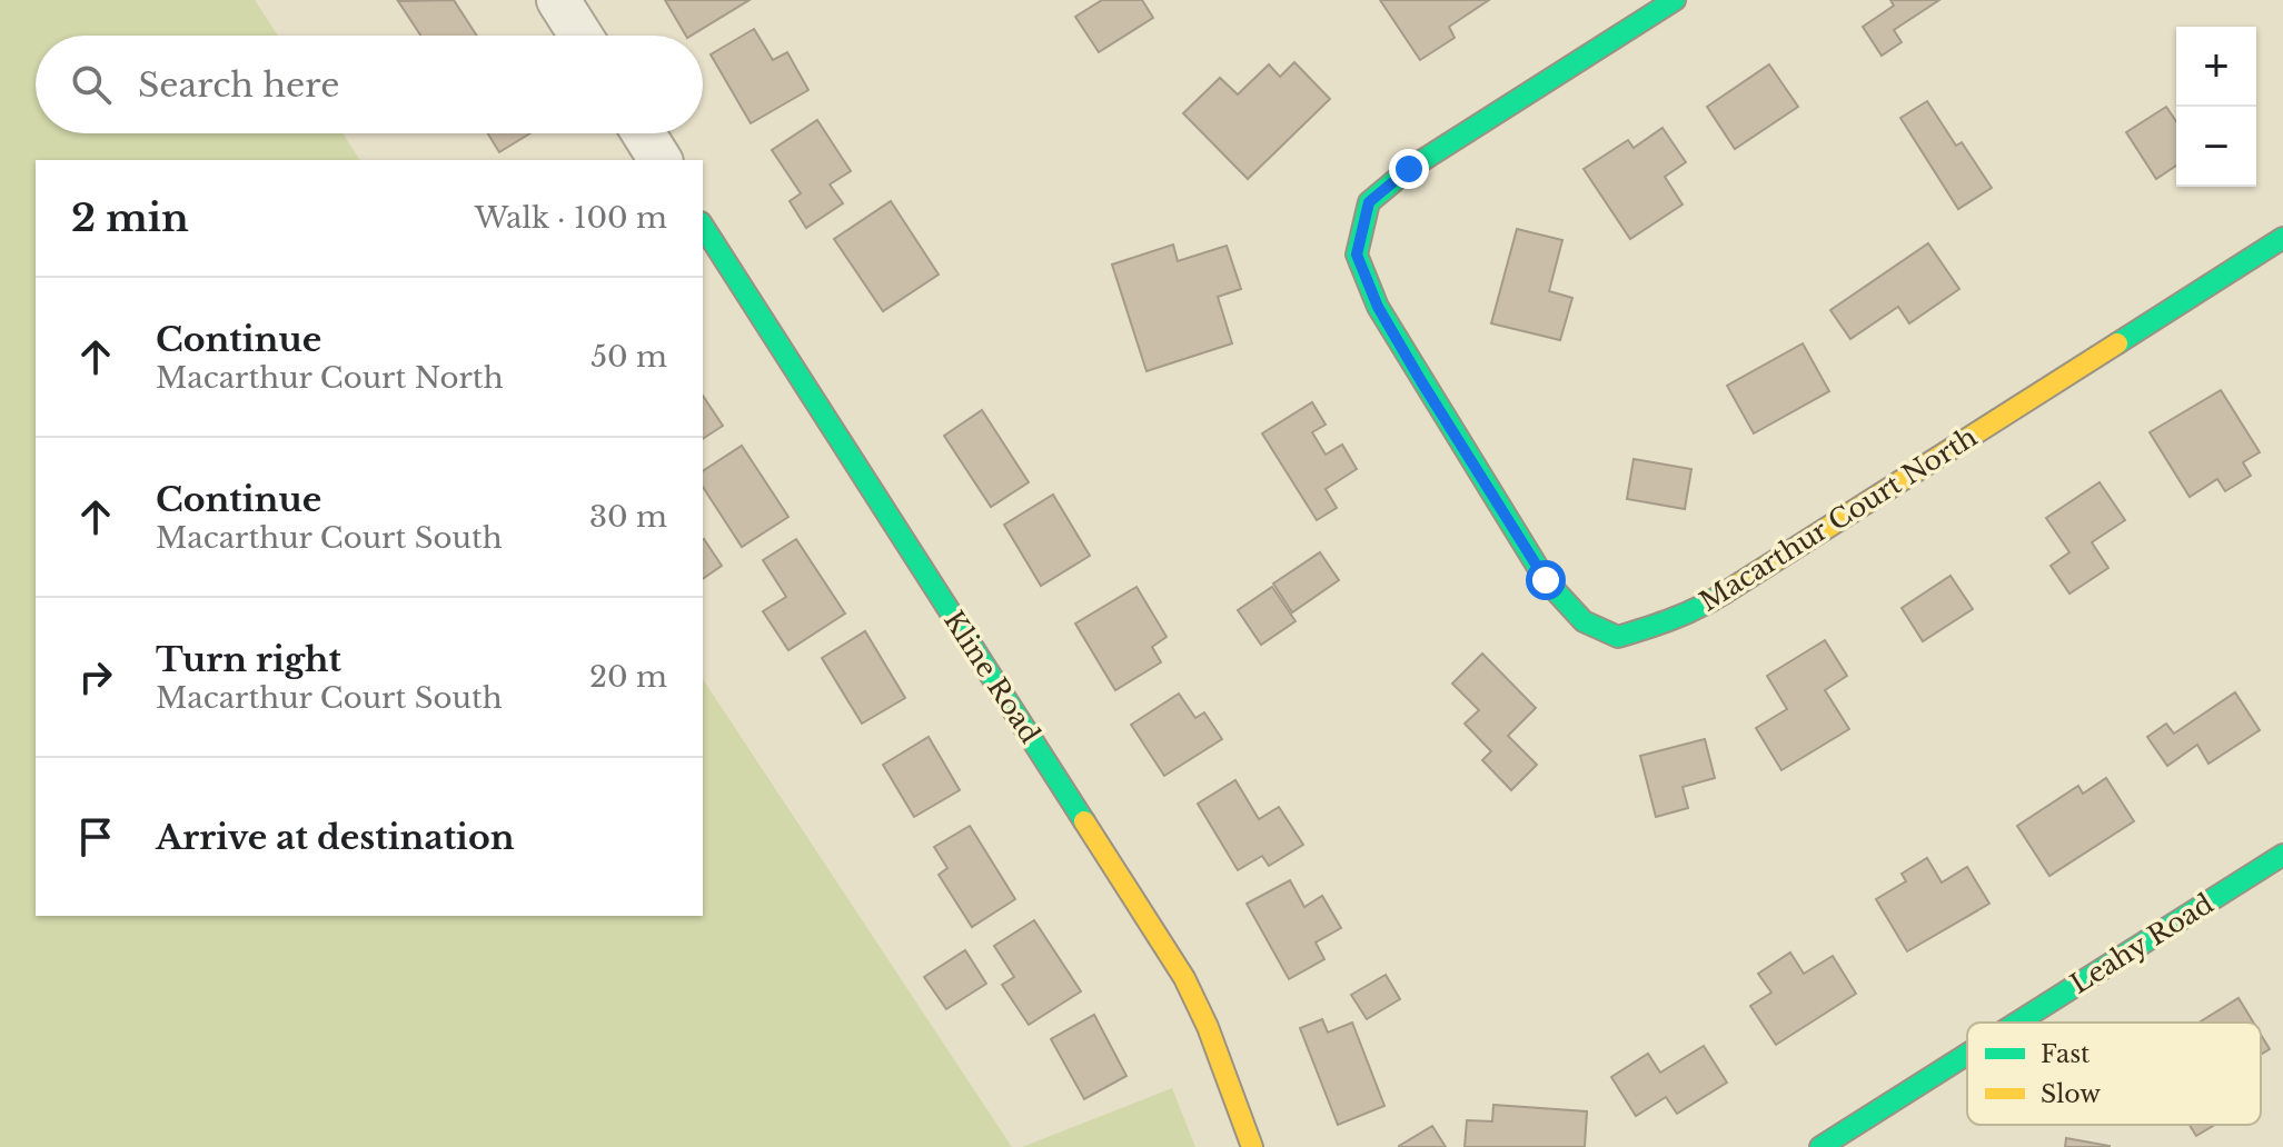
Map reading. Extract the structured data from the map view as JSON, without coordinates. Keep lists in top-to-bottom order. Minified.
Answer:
{"streets":{"street":["Macarthur Court North","Kline Road","Leahy Road"]},"legend":["Fast","Slow"],"page":{"map_buttons":["+","−"],"search":"Search here","heading":["2 min","Walk · 100 m"],"list":[["Continue","Macarthur Court North","50 m"],["Continue","Macarthur Court South","30 m"],["Turn right","Macarthur Court South","20 m"],"Arrive at destination"]}}
